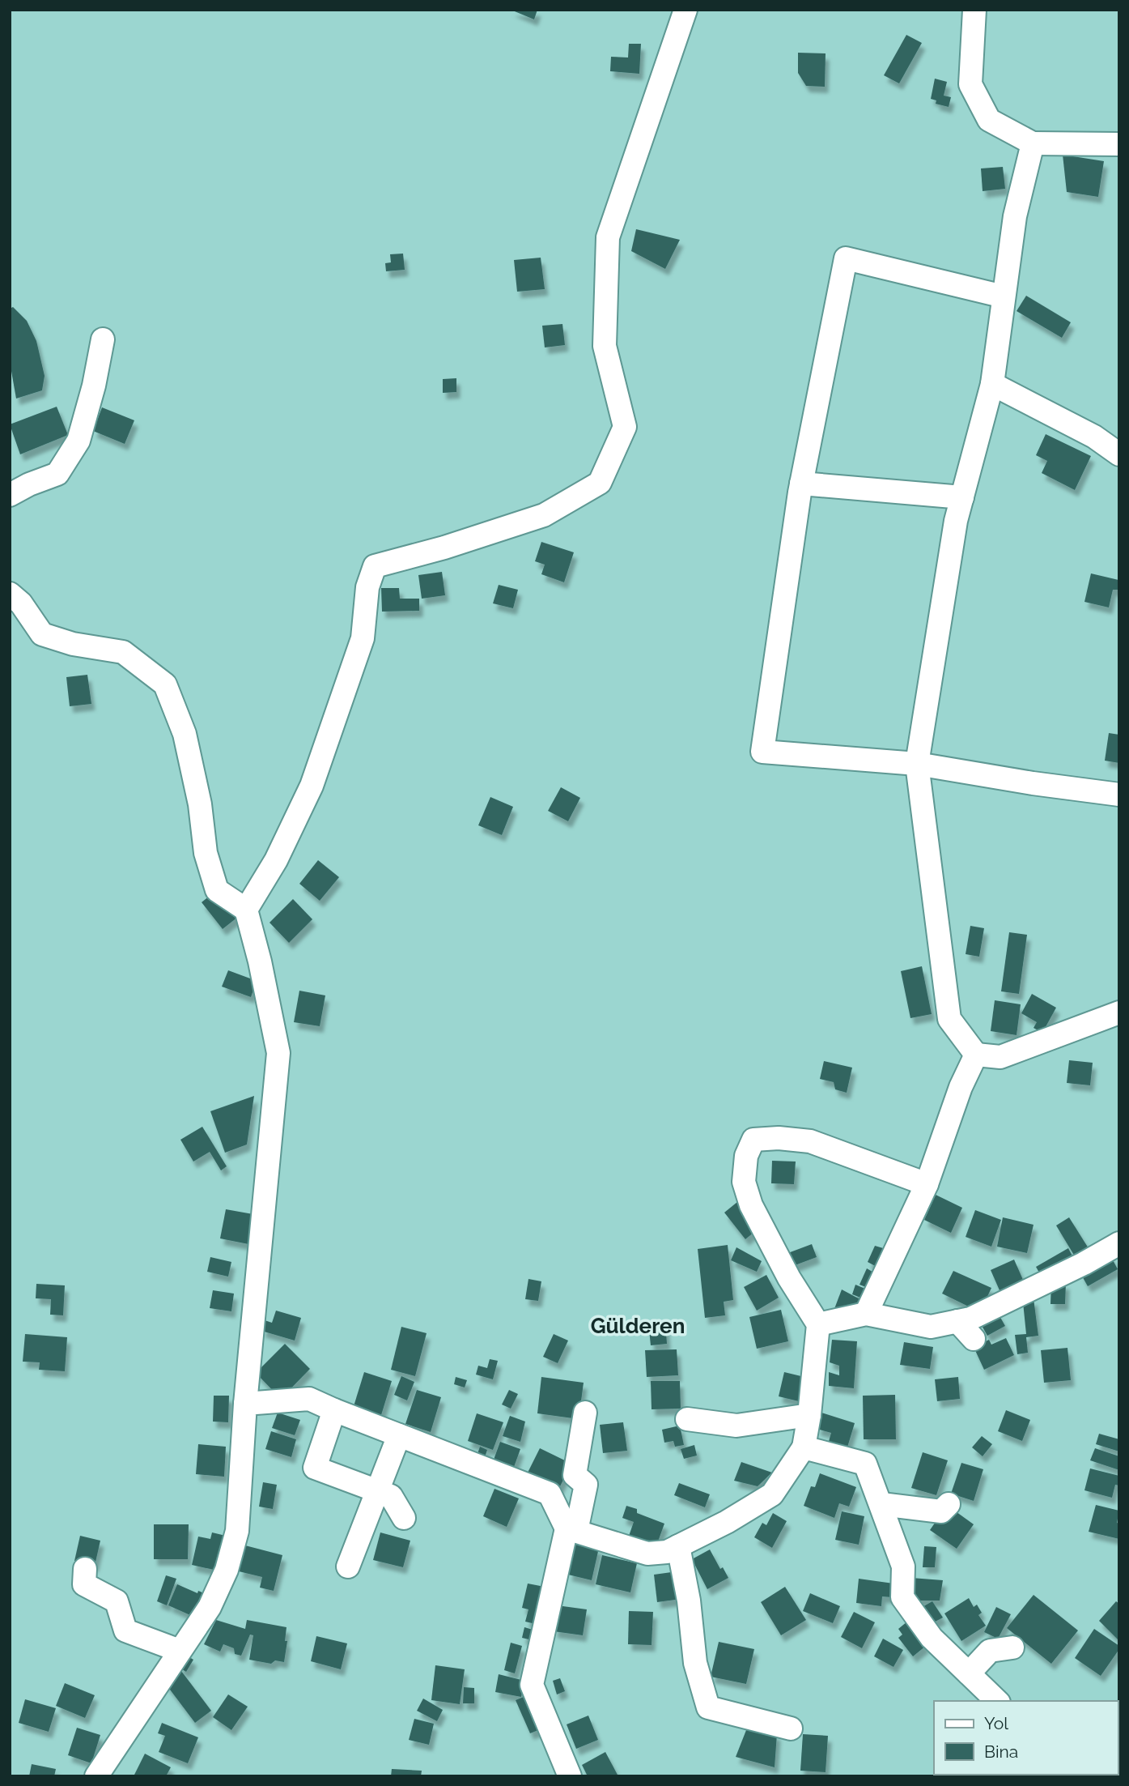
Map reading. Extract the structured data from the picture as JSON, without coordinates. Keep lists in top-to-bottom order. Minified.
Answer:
{"districts":["Gülderen"],"legend":["Yol","Bina"]}
